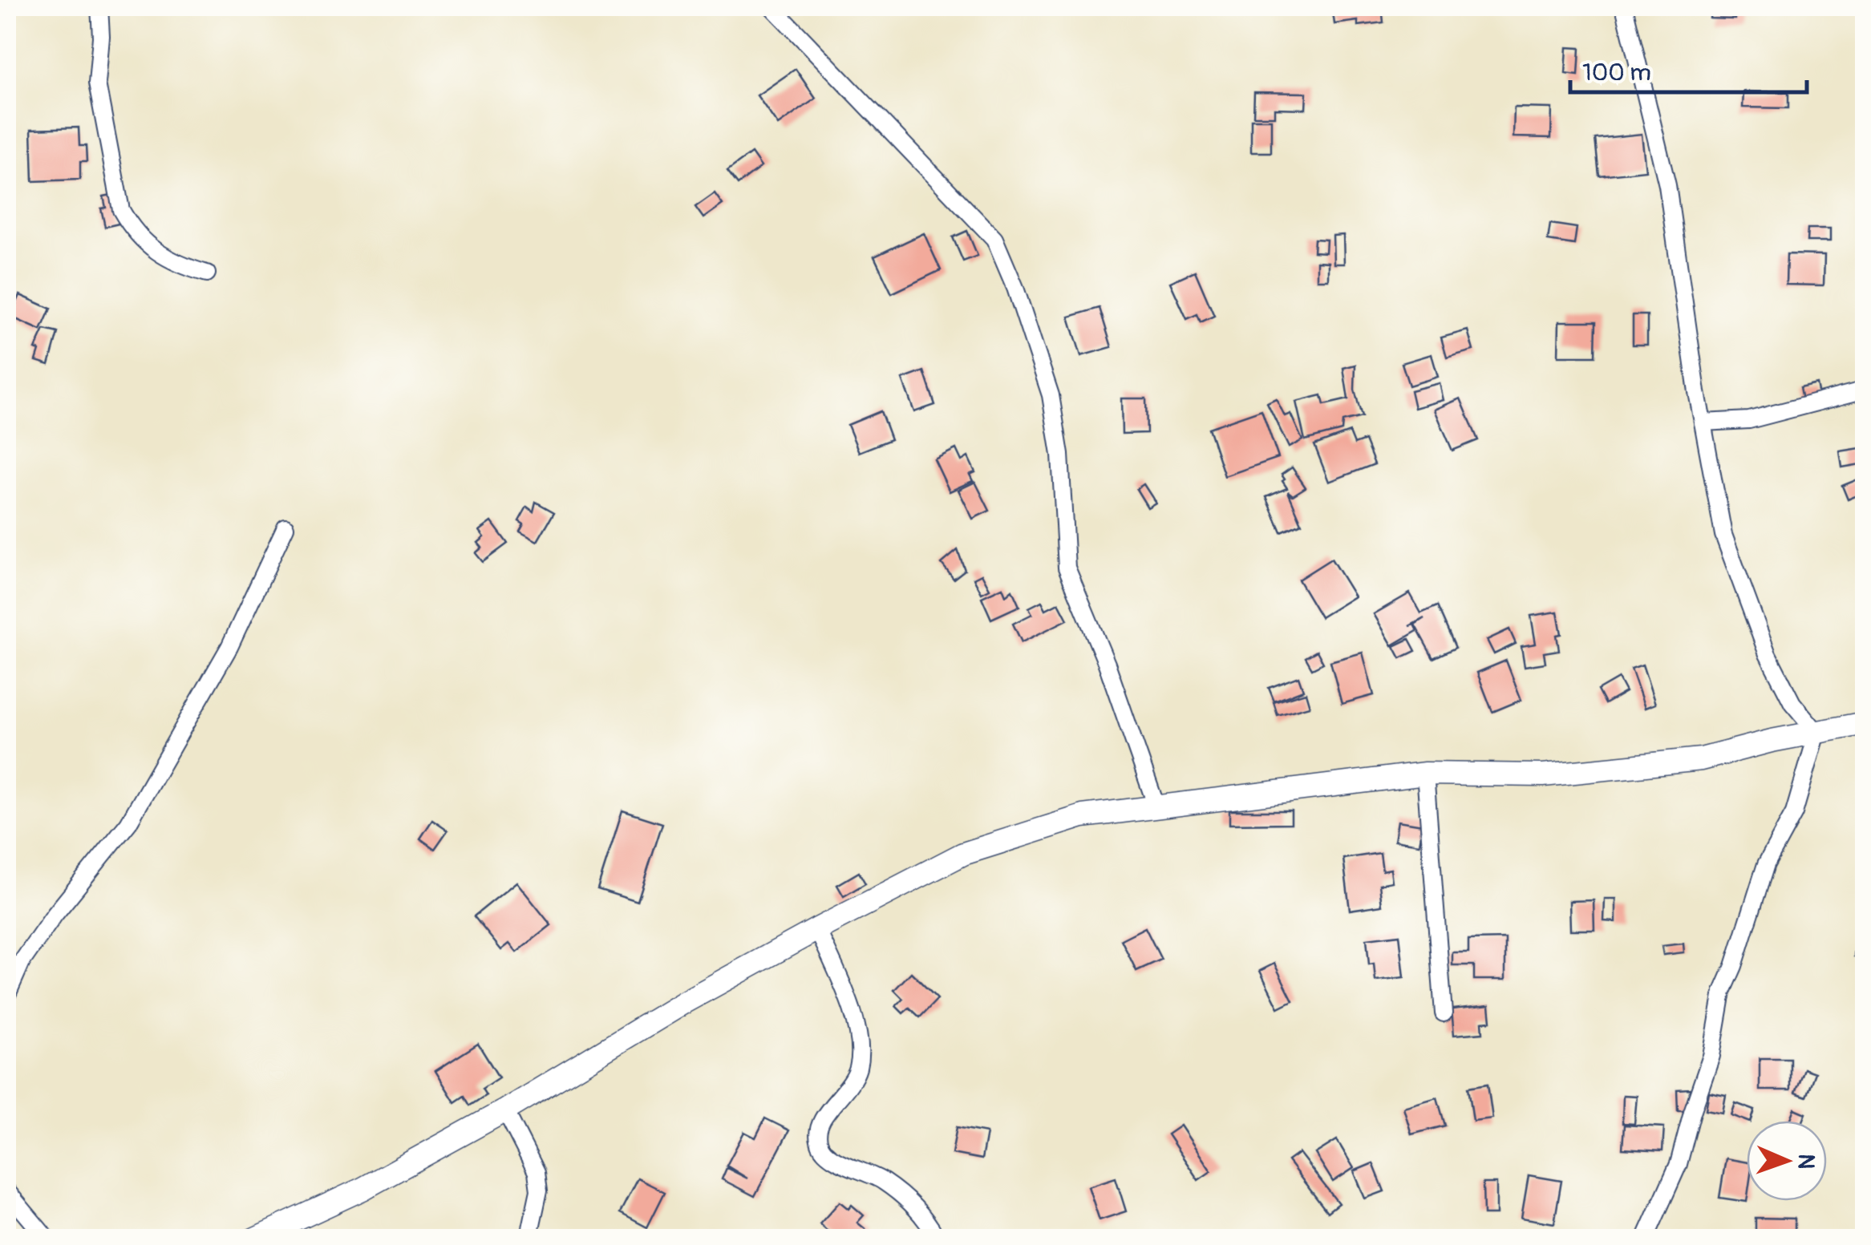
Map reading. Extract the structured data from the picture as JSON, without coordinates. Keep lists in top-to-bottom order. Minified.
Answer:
{"scale_bar":"100 m","north":"right"}
